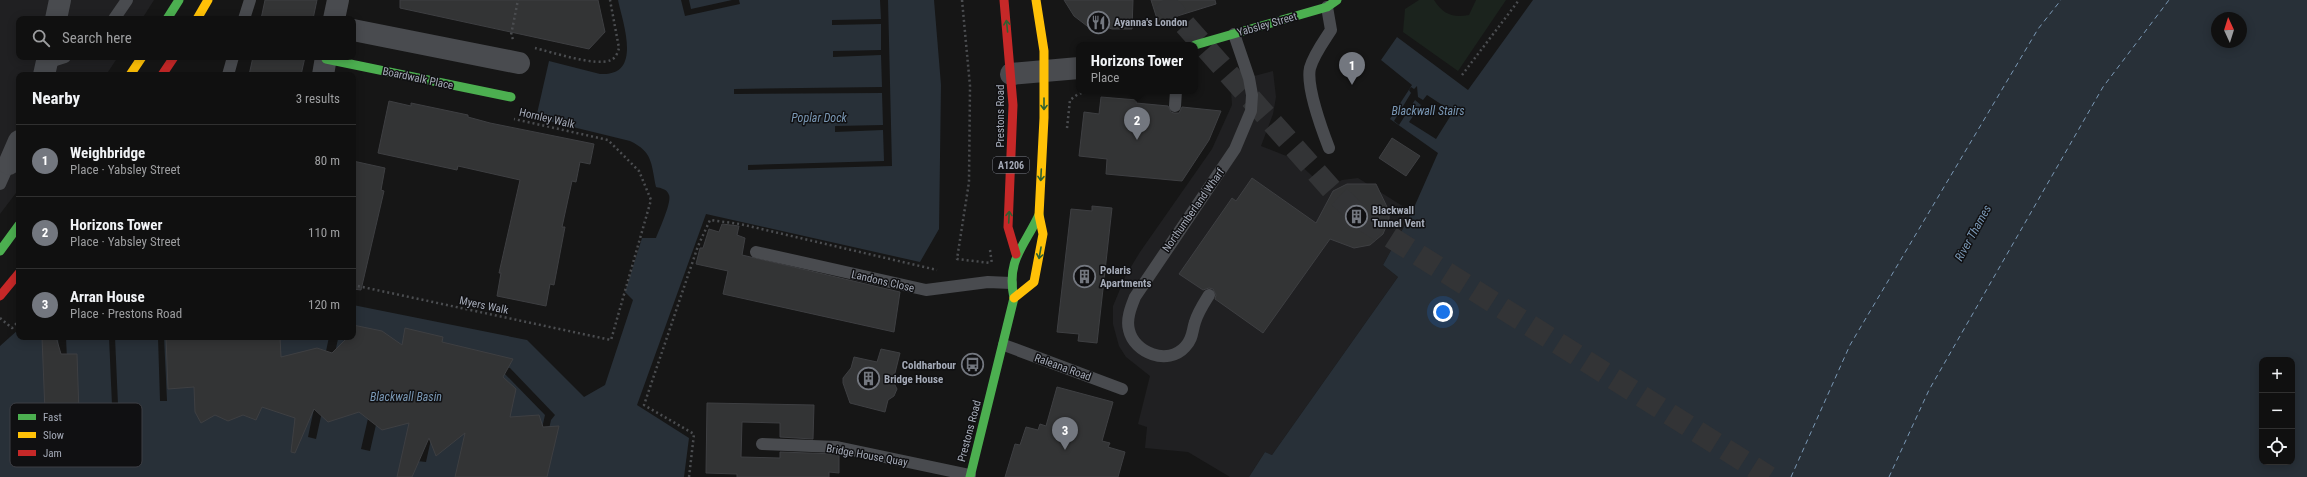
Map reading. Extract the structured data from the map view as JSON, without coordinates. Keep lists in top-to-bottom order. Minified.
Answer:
{"streets":{"main road":["Yabsley Street","Boardwalk Place","Prestons Road","A1206"],"lane":["Northumberland Wharf","Landons Close","Raleana Road","Bridge House Quay"],"path":["Hornley Walk","Myers Walk"]},"crossings":[["Yabsley Street","Northumberland Wharf"],["Boardwalk Place","Hornley Walk"],["Prestons Road","Landons Close"],["Prestons Road","Raleana Road"],["Prestons Road","Bridge House Quay"],["Hornley Walk","Myers Walk"]],"water":["Blackwall Stairs","Poplar Dock","River Thames","Blackwall Basin"],"places":{"restaurant":["Ayanna's London"],"building":["Blackwall Tunnel Vent","Polaris Apartments","Bridge House"],"bus stop":["Coldharbour"]},"legend":["Fast","Slow","Jam"],"north":"top","page":{"search":"Search here","popup":["Horizons Tower","Place"],"pins":["1","2","3"],"heading":["Nearby","3 results"],"list":[{"mark":"1","name":"Weighbridge","note":"Place · Yabsley Street","value":"80 m"},{"mark":"2","name":"Horizons Tower","note":"Place · Yabsley Street","value":"110 m"},{"mark":"3","name":"Arran House","note":"Place · Prestons Road","value":"120 m"}],"map_buttons":["+","−"]}}
